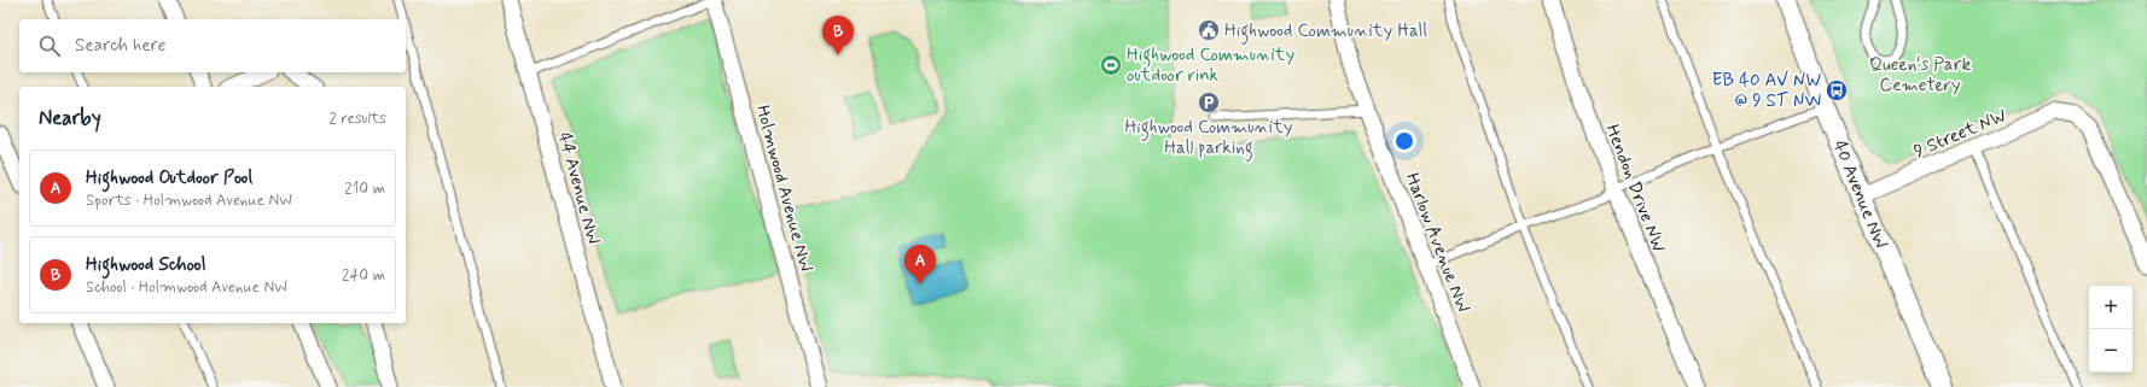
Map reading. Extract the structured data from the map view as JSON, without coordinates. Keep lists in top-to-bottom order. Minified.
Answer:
{"streets":{"street":["9 Street NW","44 Avenue NW","Holmwood Avenue NW","Hendon Drive NW","40 Avenue NW","Harlow Avenue NW"]},"crossings":[["9 Street NW","40 Avenue NW"]],"parks":["Queen's Park Cemetery"],"places":{"public building":["Highwood Community Hall"],"sports":["Highwood Community outdoor rink"],"bus stop":["EB 40 AV NW @ 9 ST NW"],"parking":["Highwood Community Hall parking"]},"page":{"pins":["B","A"],"search":"Search here","heading":["Nearby","2 results"],"list":[{"mark":"A","name":"Highwood Outdoor Pool","note":"Sports · Holmwood Avenue NW","value":"210 m"},{"mark":"B","name":"Highwood School","note":"School · Holmwood Avenue NW","value":"240 m"}],"map_buttons":["+","−"]}}
